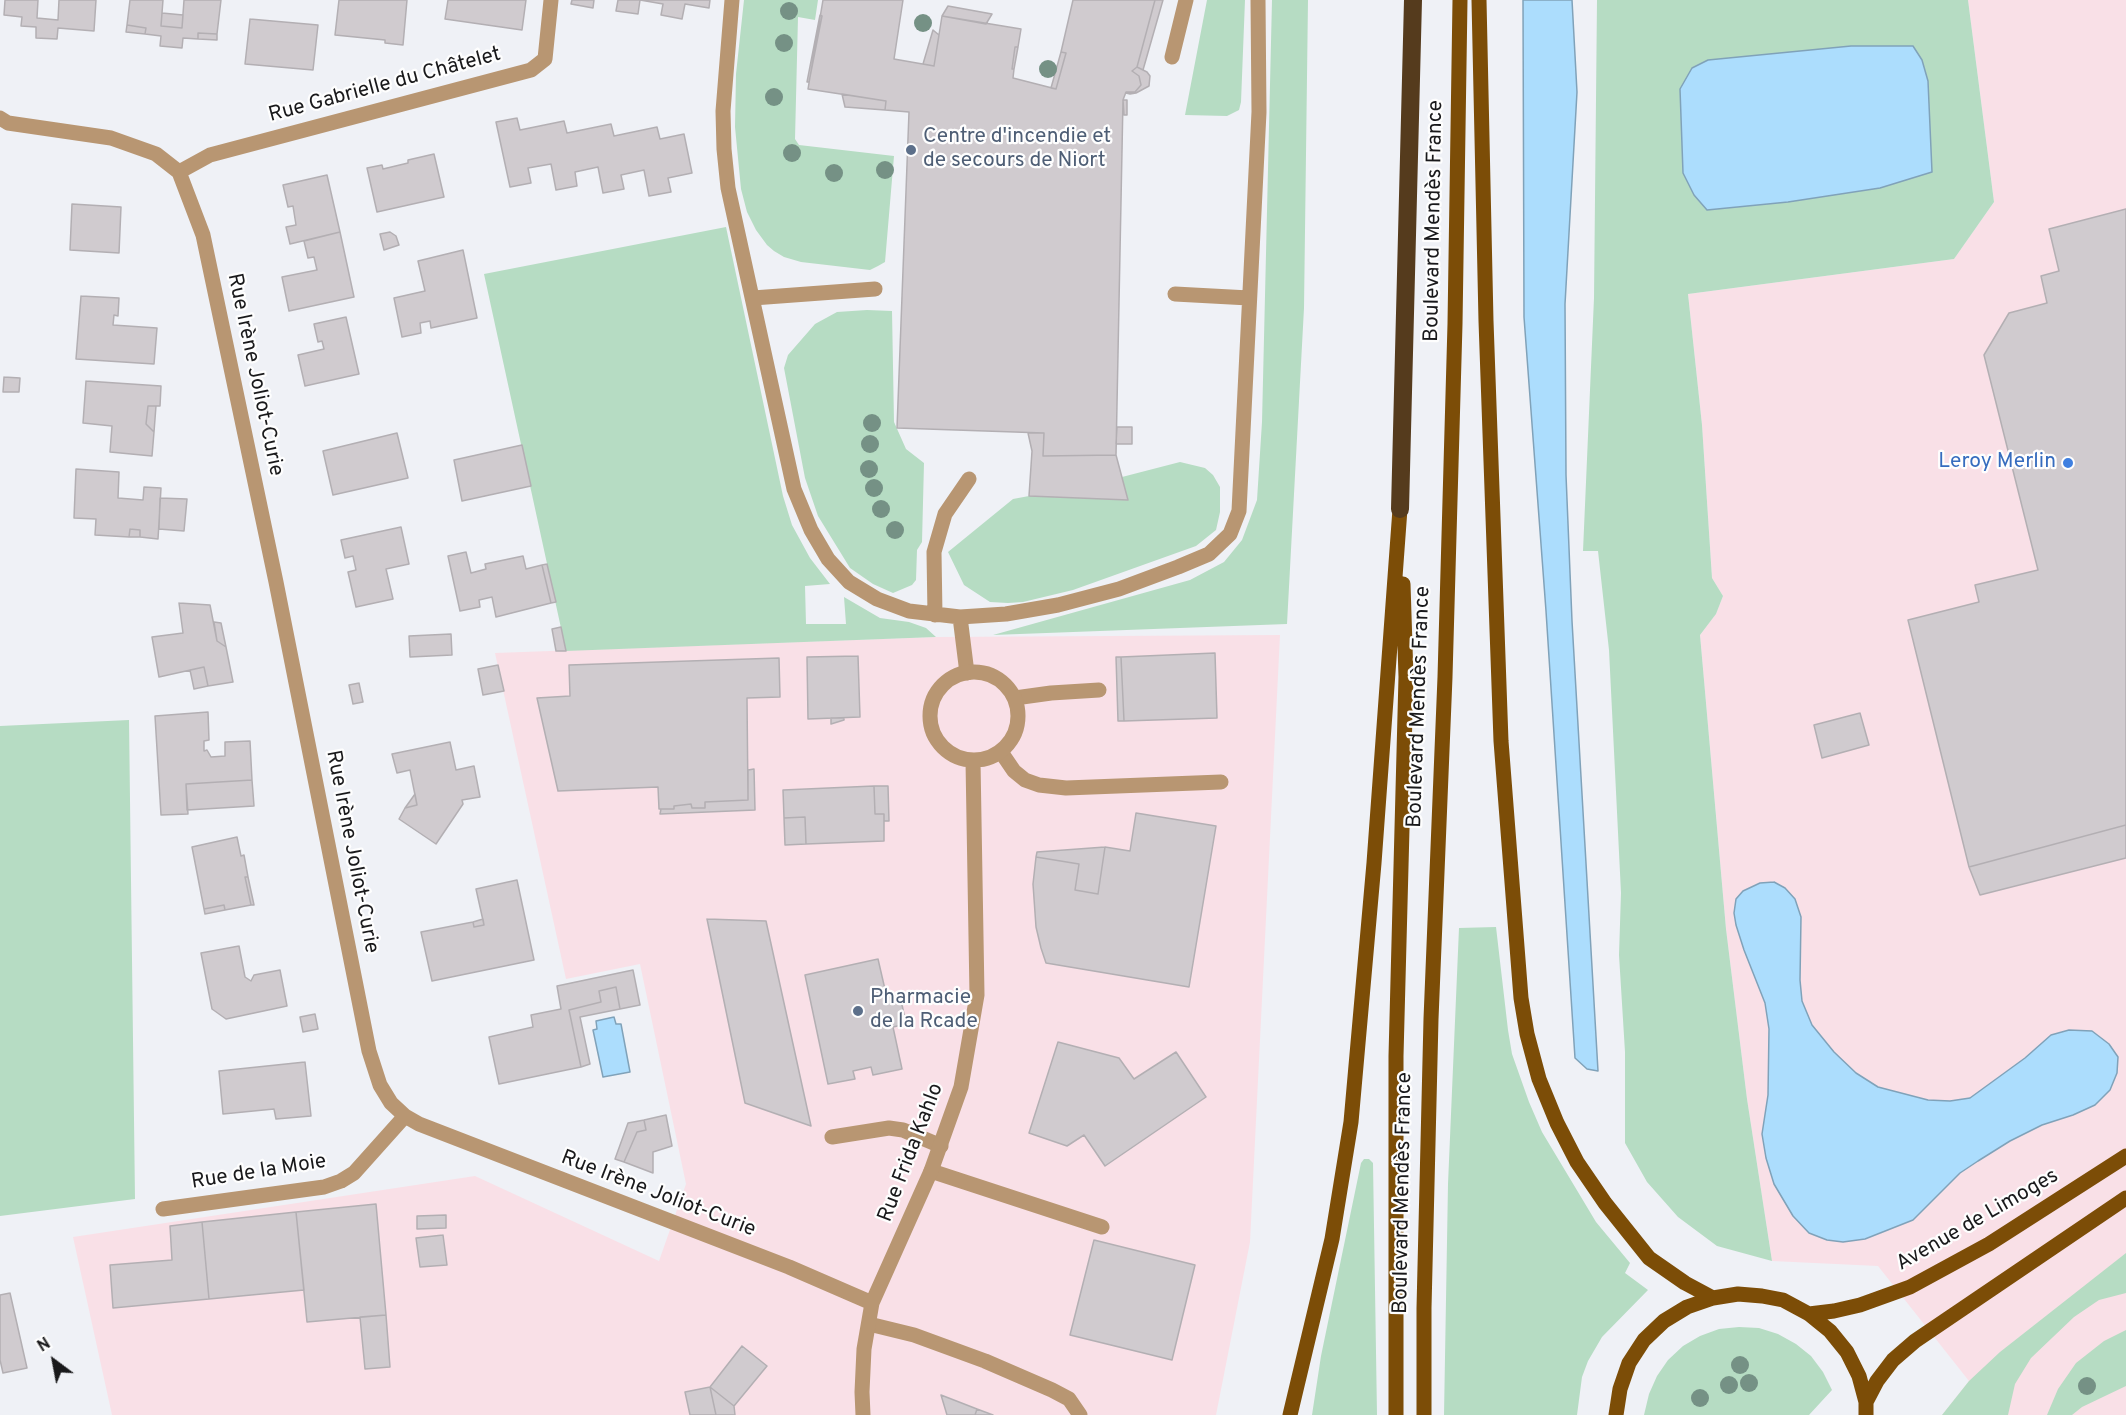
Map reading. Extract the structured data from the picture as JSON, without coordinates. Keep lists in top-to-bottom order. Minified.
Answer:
{"streets":{"highway":["Boulevard Mendès France"],"main road":["Avenue de Limoges"],"street":["Rue Gabrielle du Châtelet","Rue Irène Joliot-Curie","Rue Frida Kahlo","Rue de la Moie"]},"crossings":[["Rue Gabrielle du Châtelet","Rue Irène Joliot-Curie"],["Rue Irène Joliot-Curie","Rue Frida Kahlo"],["Rue Irène Joliot-Curie","Rue de la Moie"]],"places":["Centre d'incendie et de secours de Niort","Leroy Merlin","Pharmacie de la Rcade"],"north":"top left"}
